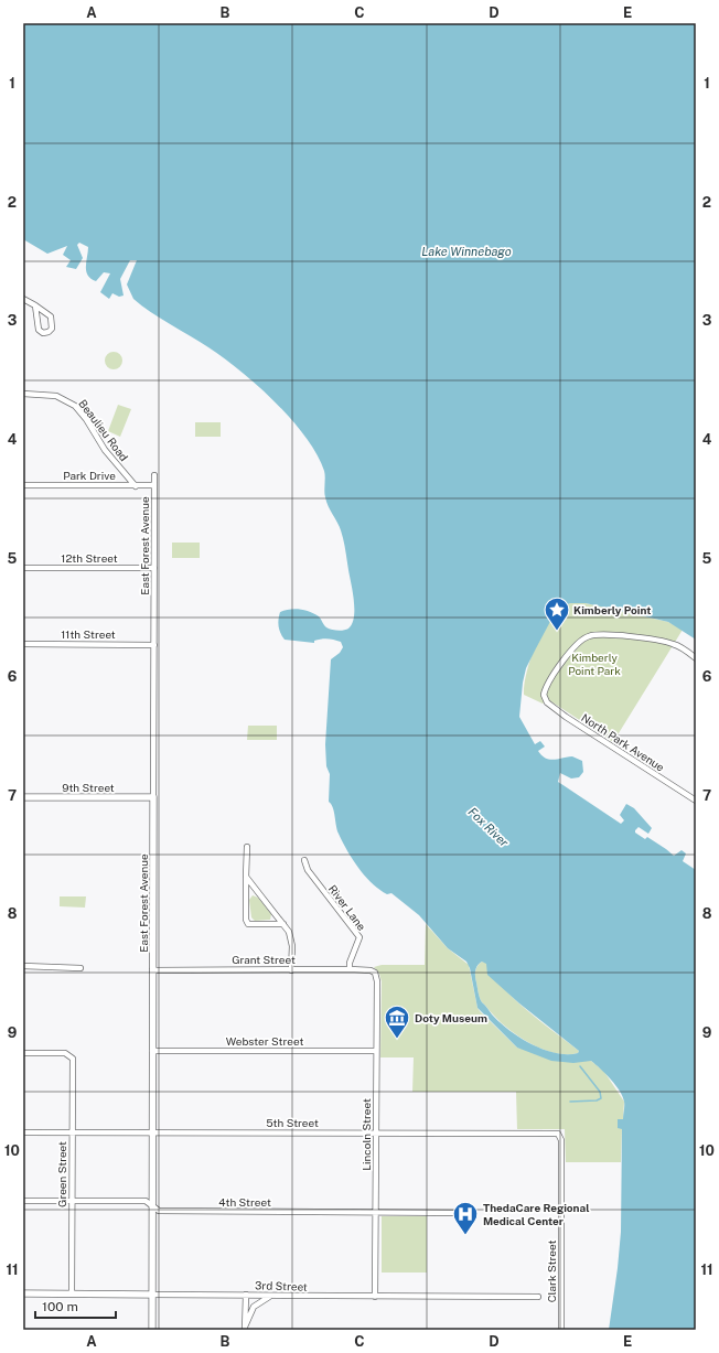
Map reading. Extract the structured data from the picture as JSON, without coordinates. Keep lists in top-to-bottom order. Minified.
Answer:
{"streets":{"street":["Beaulieu Road","Park Drive","East Forest Avenue","12th Street","11th Street","North Park Avenue","9th Street","River Lane","Grant Street","Webster Street","5th Street","Lincoln Street","Green Street","4th Street","Clark Street","3rd Street"]},"crossings":[["Beaulieu Road","Park Drive"],["Park Drive","East Forest Avenue"],["East Forest Avenue","12th Street"],["East Forest Avenue","11th Street"],["East Forest Avenue","9th Street"],["East Forest Avenue","Grant Street"],["East Forest Avenue","Webster Street"],["East Forest Avenue","5th Street"],["East Forest Avenue","4th Street"],["East Forest Avenue","3rd Street"],["River Lane","Grant Street"],["Grant Street","Lincoln Street"],["Webster Street","Lincoln Street"],["5th Street","Lincoln Street"],["5th Street","Green Street"],["5th Street","Clark Street"],["Lincoln Street","4th Street"],["Lincoln Street","3rd Street"],["Green Street","4th Street"],["Green Street","3rd Street"]],"water":["Lake Winnebago","Fox River"],"parks":["Kimberly Point Park"],"places":{"place":["Kimberly Point"],"museum":["Doty Museum"],"hospital":["ThedaCare Regional Medical Center"]},"scale_bar":"100 m","grid":{"columns":["A","B","C","D","E"],"rows":["1","2","3","4","5","6","7","8","9","10","11"]}}
